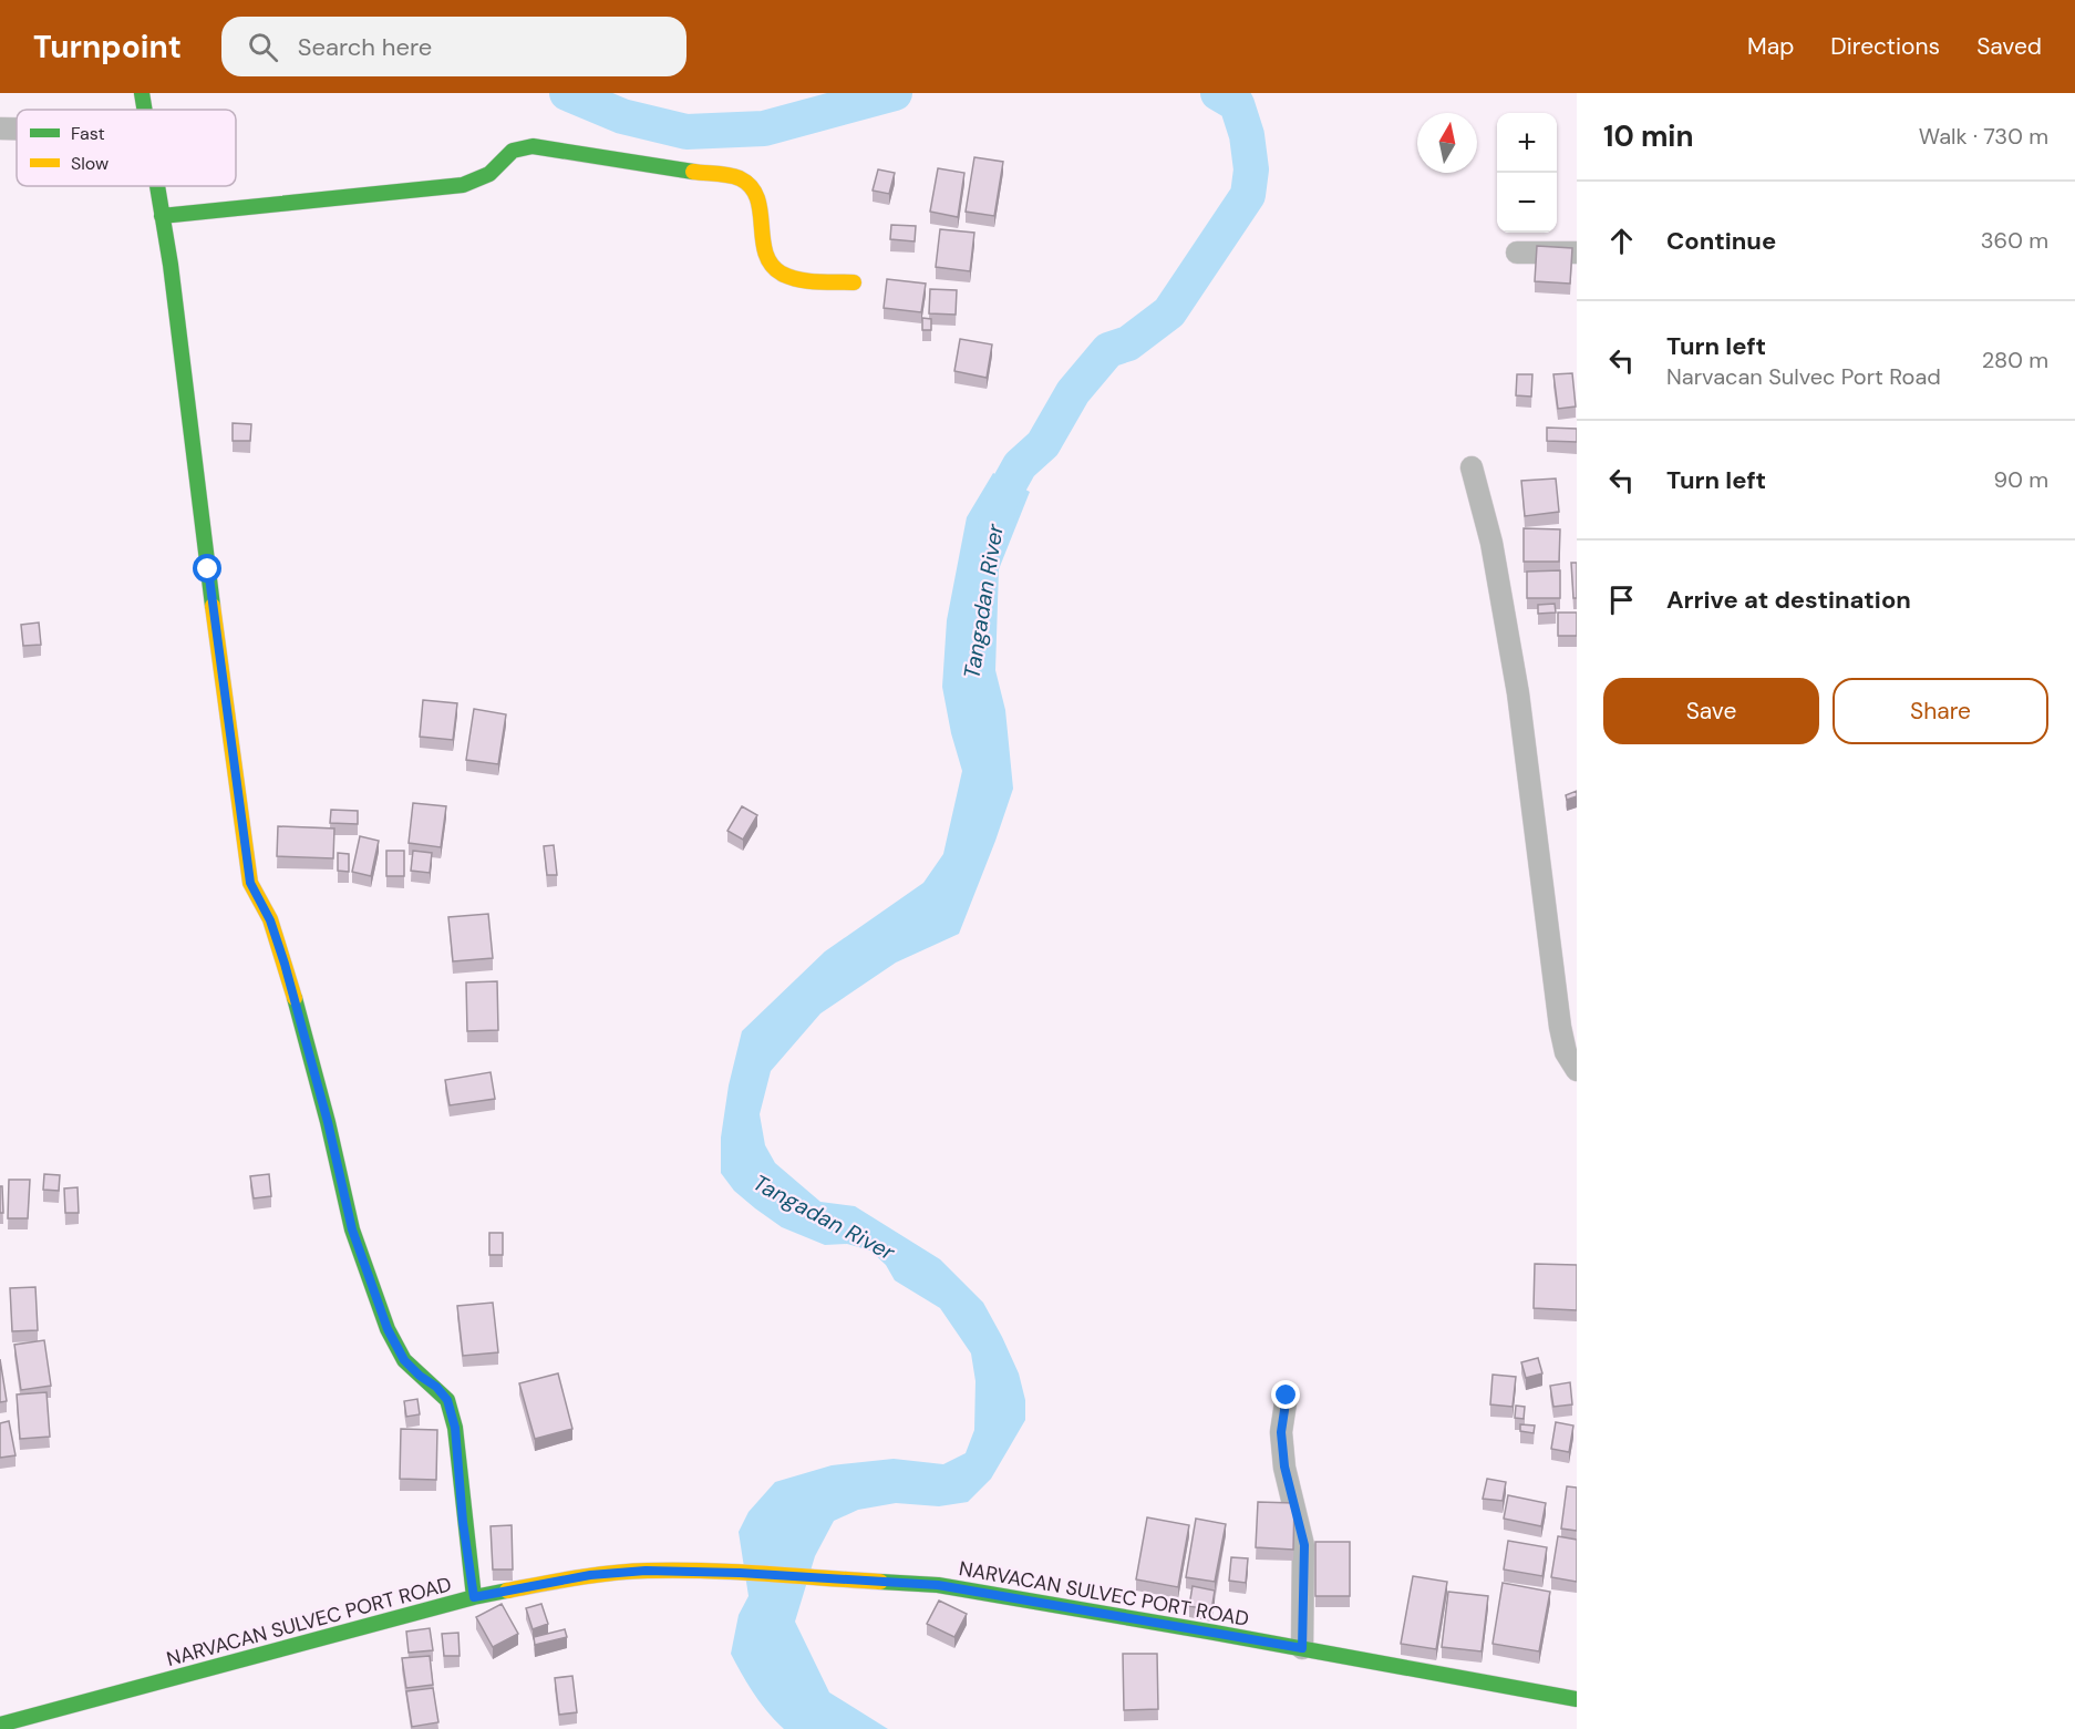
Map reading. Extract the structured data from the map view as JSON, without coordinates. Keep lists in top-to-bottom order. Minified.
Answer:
{"streets":{"street":["NARVACAN SULVEC PORT ROAD"]},"water":["Tangadan River"],"legend":["Fast","Slow"],"north":"top","page":{"header":"Turnpoint","search":"Search here","nav":["Map","Directions","Saved"],"heading":["10 min","Walk · 730 m"],"map_buttons":["+","−"],"list":[["Continue","360 m"],["Turn left","Narvacan Sulvec Port Road","280 m"],["Turn left","90 m"],"Arrive at destination"],"buttons":["Save","Share"]}}
